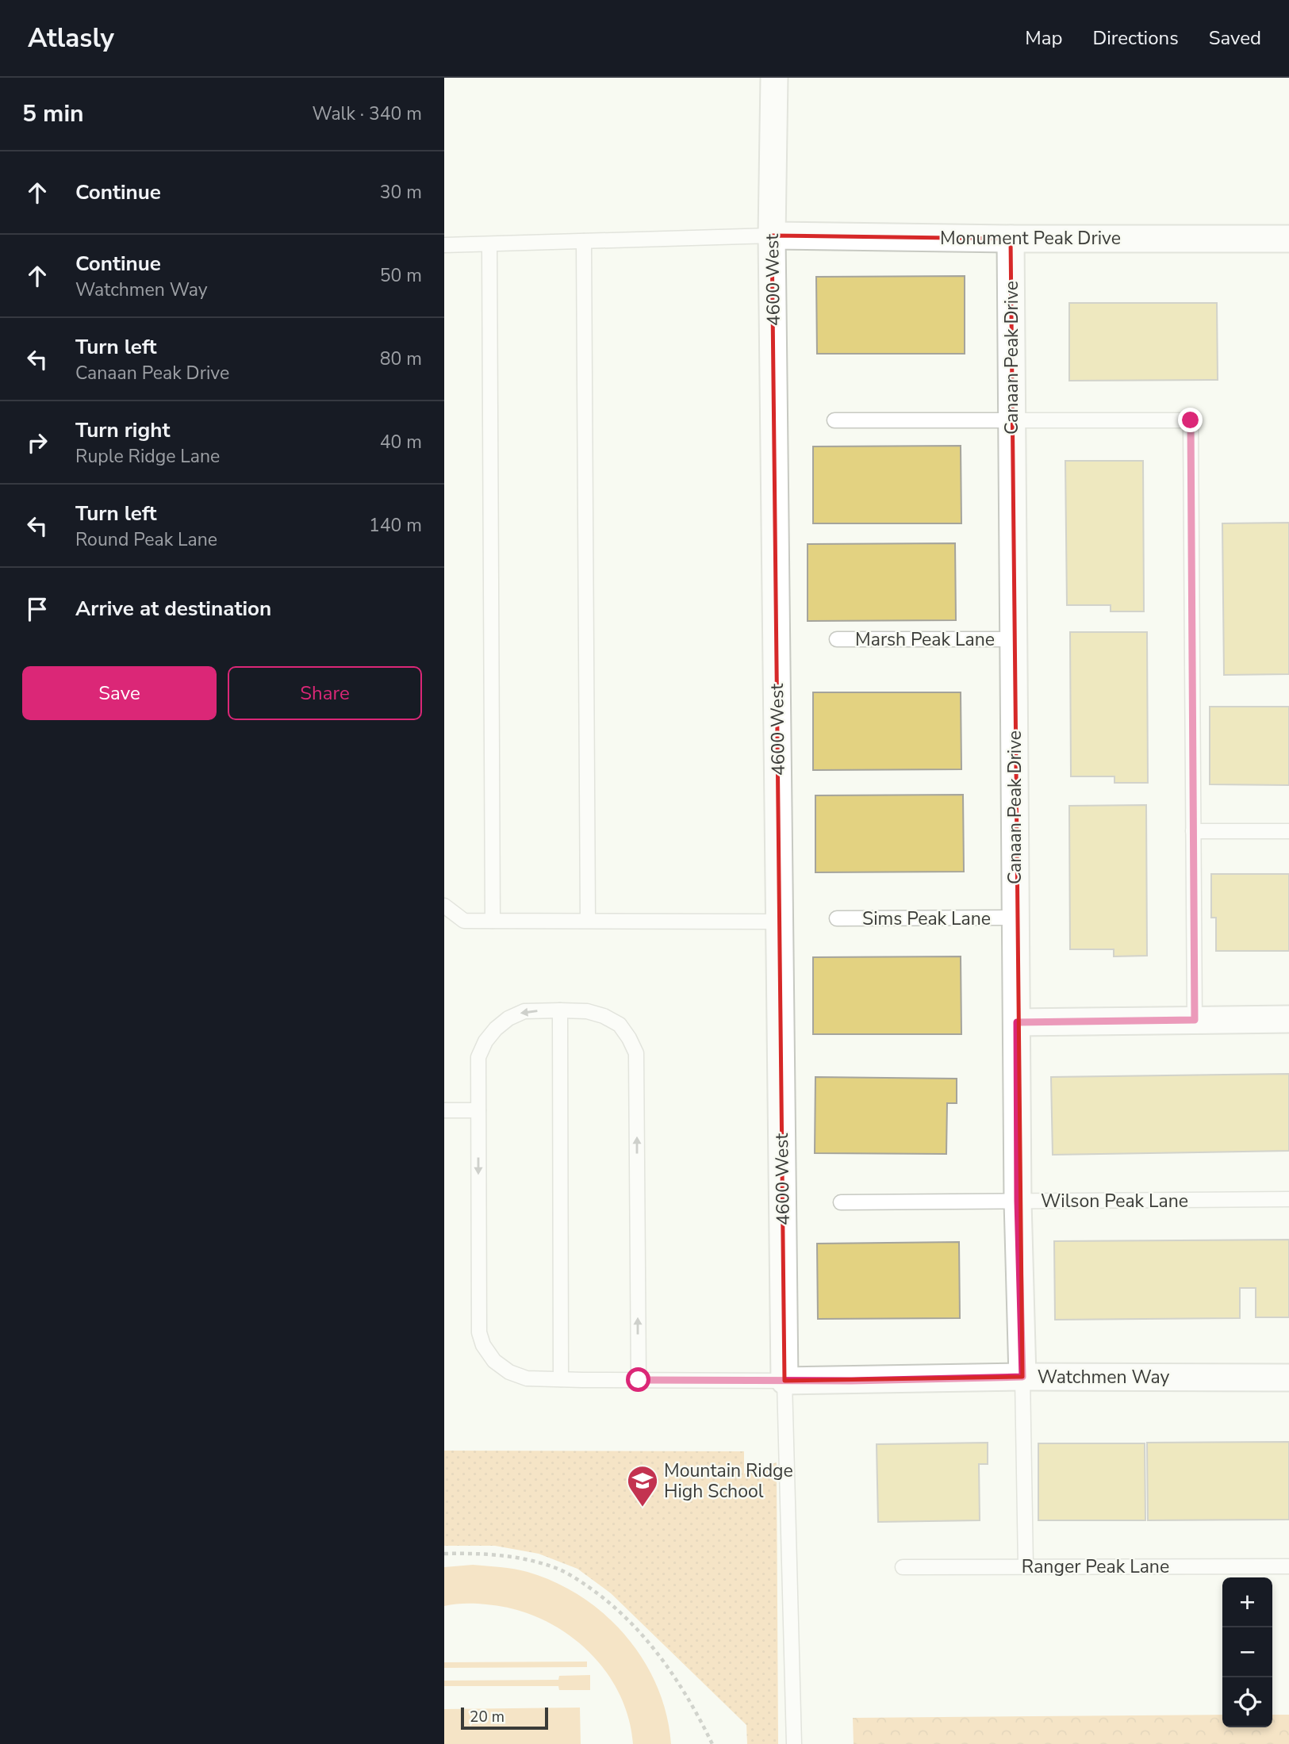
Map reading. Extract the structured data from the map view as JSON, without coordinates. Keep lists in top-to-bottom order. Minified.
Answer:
{"streets":{"street":["Monument Peak Drive","4600 West","Canaan Peak Drive","Watchmen Way"],"lane":["Marsh Peak Lane","Sims Peak Lane","Wilson Peak Lane","Ranger Peak Lane"]},"crossings":[["Monument Peak Drive","4600 West"],["Monument Peak Drive","Canaan Peak Drive"],["4600 West","Watchmen Way"],["Canaan Peak Drive","Marsh Peak Lane"],["Canaan Peak Drive","Sims Peak Lane"],["Canaan Peak Drive","Wilson Peak Lane"],["Canaan Peak Drive","Watchmen Way"]],"places":{"school or university":["Mountain Ridge High School"]},"scale_bar":"20 m","page":{"header":"Atlasly","nav":["Map","Directions","Saved"],"heading":["5 min","Walk · 340 m"],"list":[["Continue","30 m"],["Continue","Watchmen Way","50 m"],["Turn left","Canaan Peak Drive","80 m"],["Turn right","Ruple Ridge Lane","40 m"],["Turn left","Round Peak Lane","140 m"],"Arrive at destination"],"buttons":["Save","Share"],"map_buttons":["+","−"],"scale":"20 m"}}
